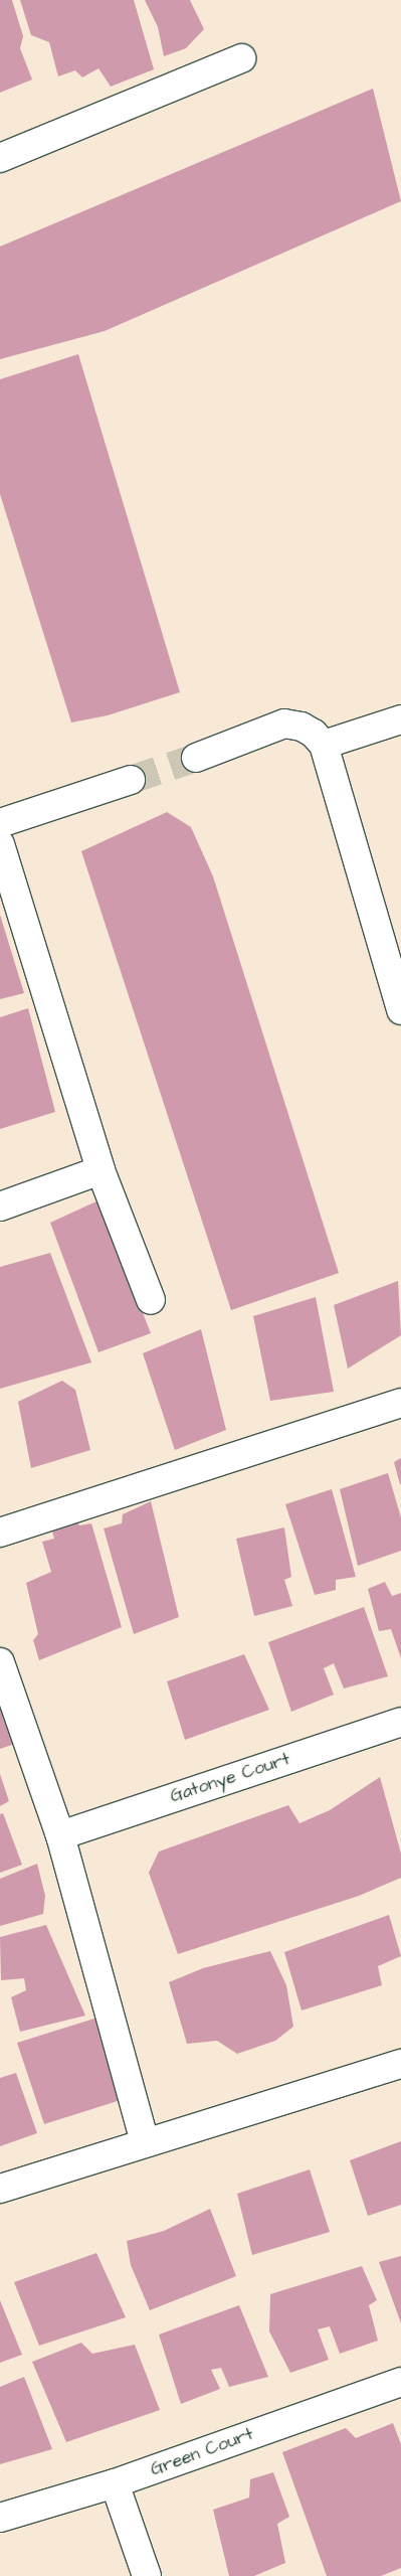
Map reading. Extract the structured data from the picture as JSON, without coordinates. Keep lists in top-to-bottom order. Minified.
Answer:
{"streets":{"street":["Gatonye Court","Green Court"]}}
